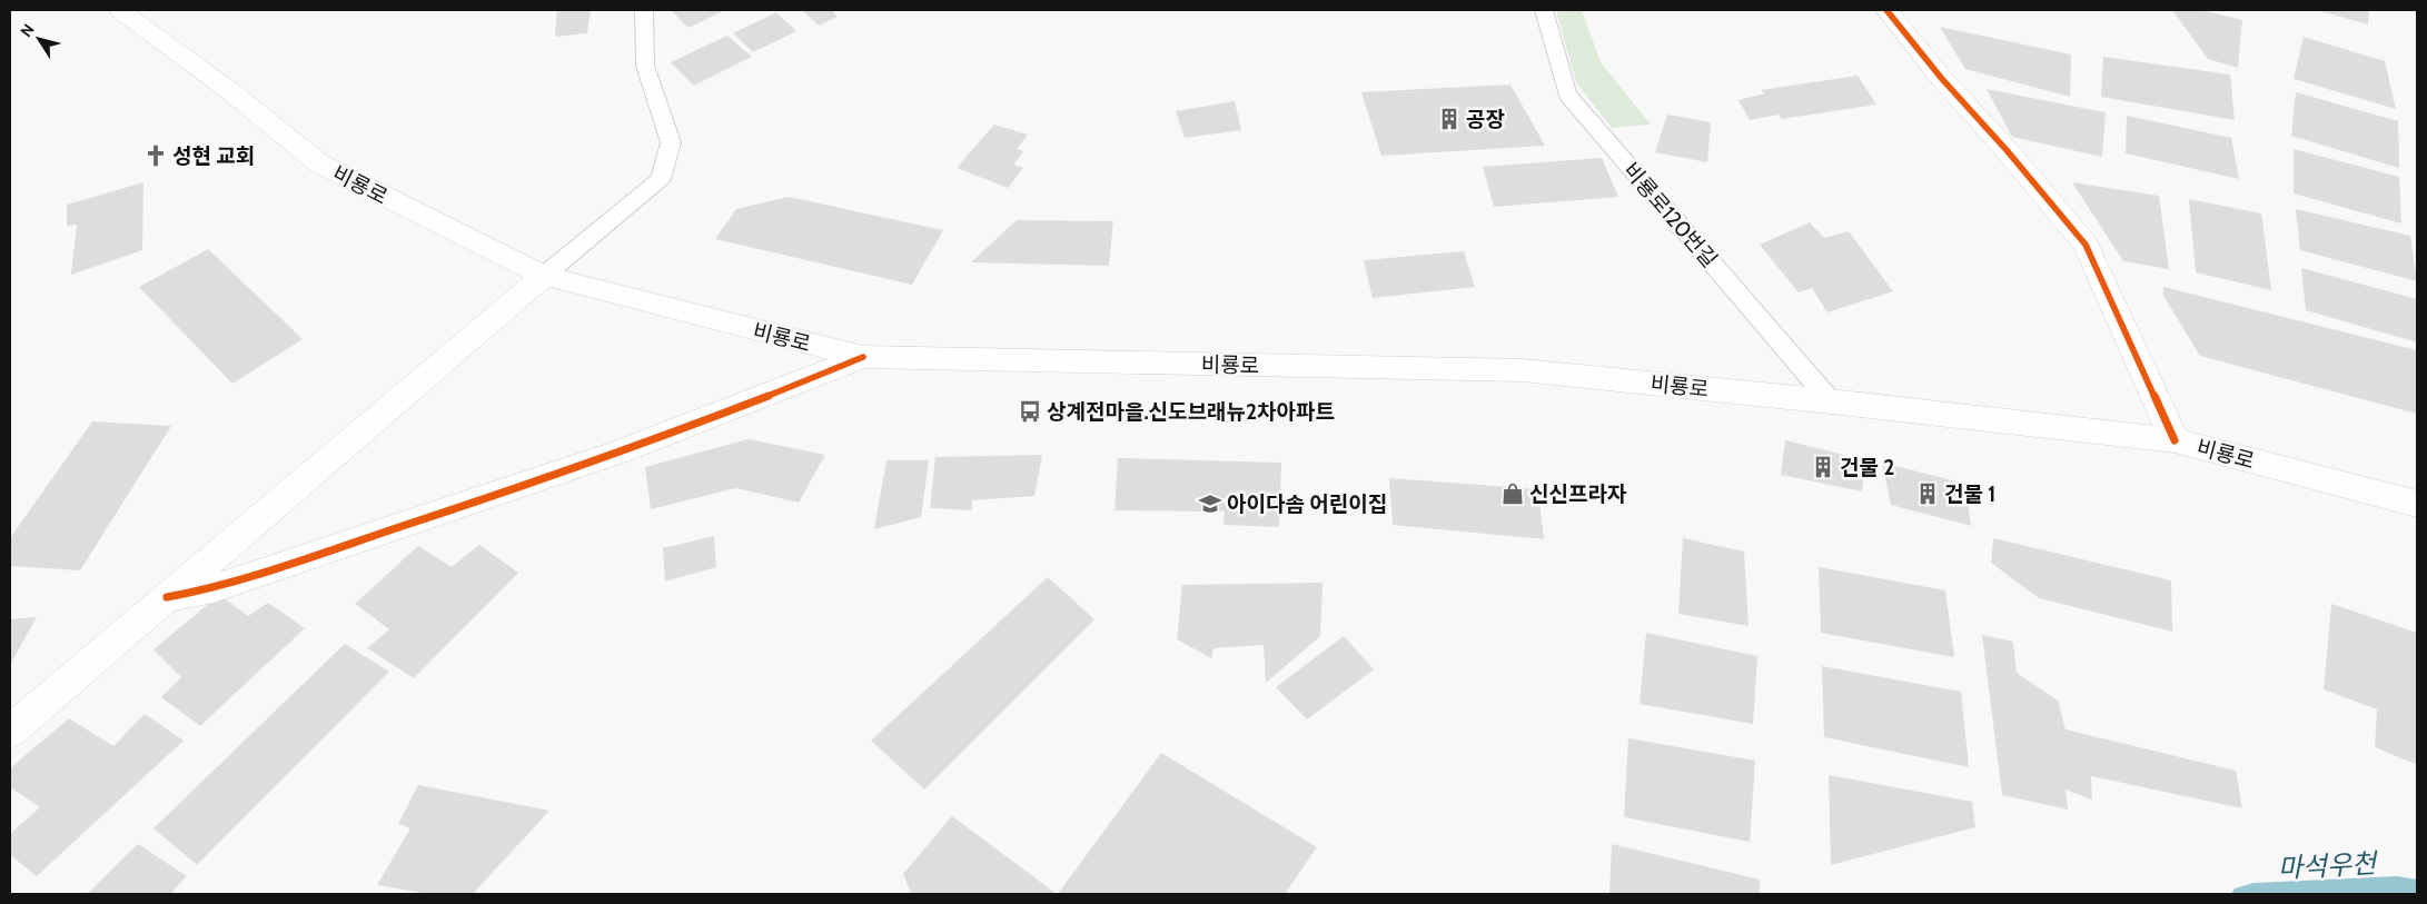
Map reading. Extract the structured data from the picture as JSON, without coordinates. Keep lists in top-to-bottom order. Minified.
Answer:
{"streets":{"main road":["비룡로"],"lane":["비룡로120번길"]},"crossings":[["비룡로","비룡로120번길"]],"water":["마석우천"],"places":{"building":["공장","건물 2","건물 1"],"church":["성현 교회"],"bus stop":["상계전마을.신도브래뉴2차아파트"],"shop":["신신프라자"],"school or university":["아이다솜 어린이집"]},"north":"top left"}
